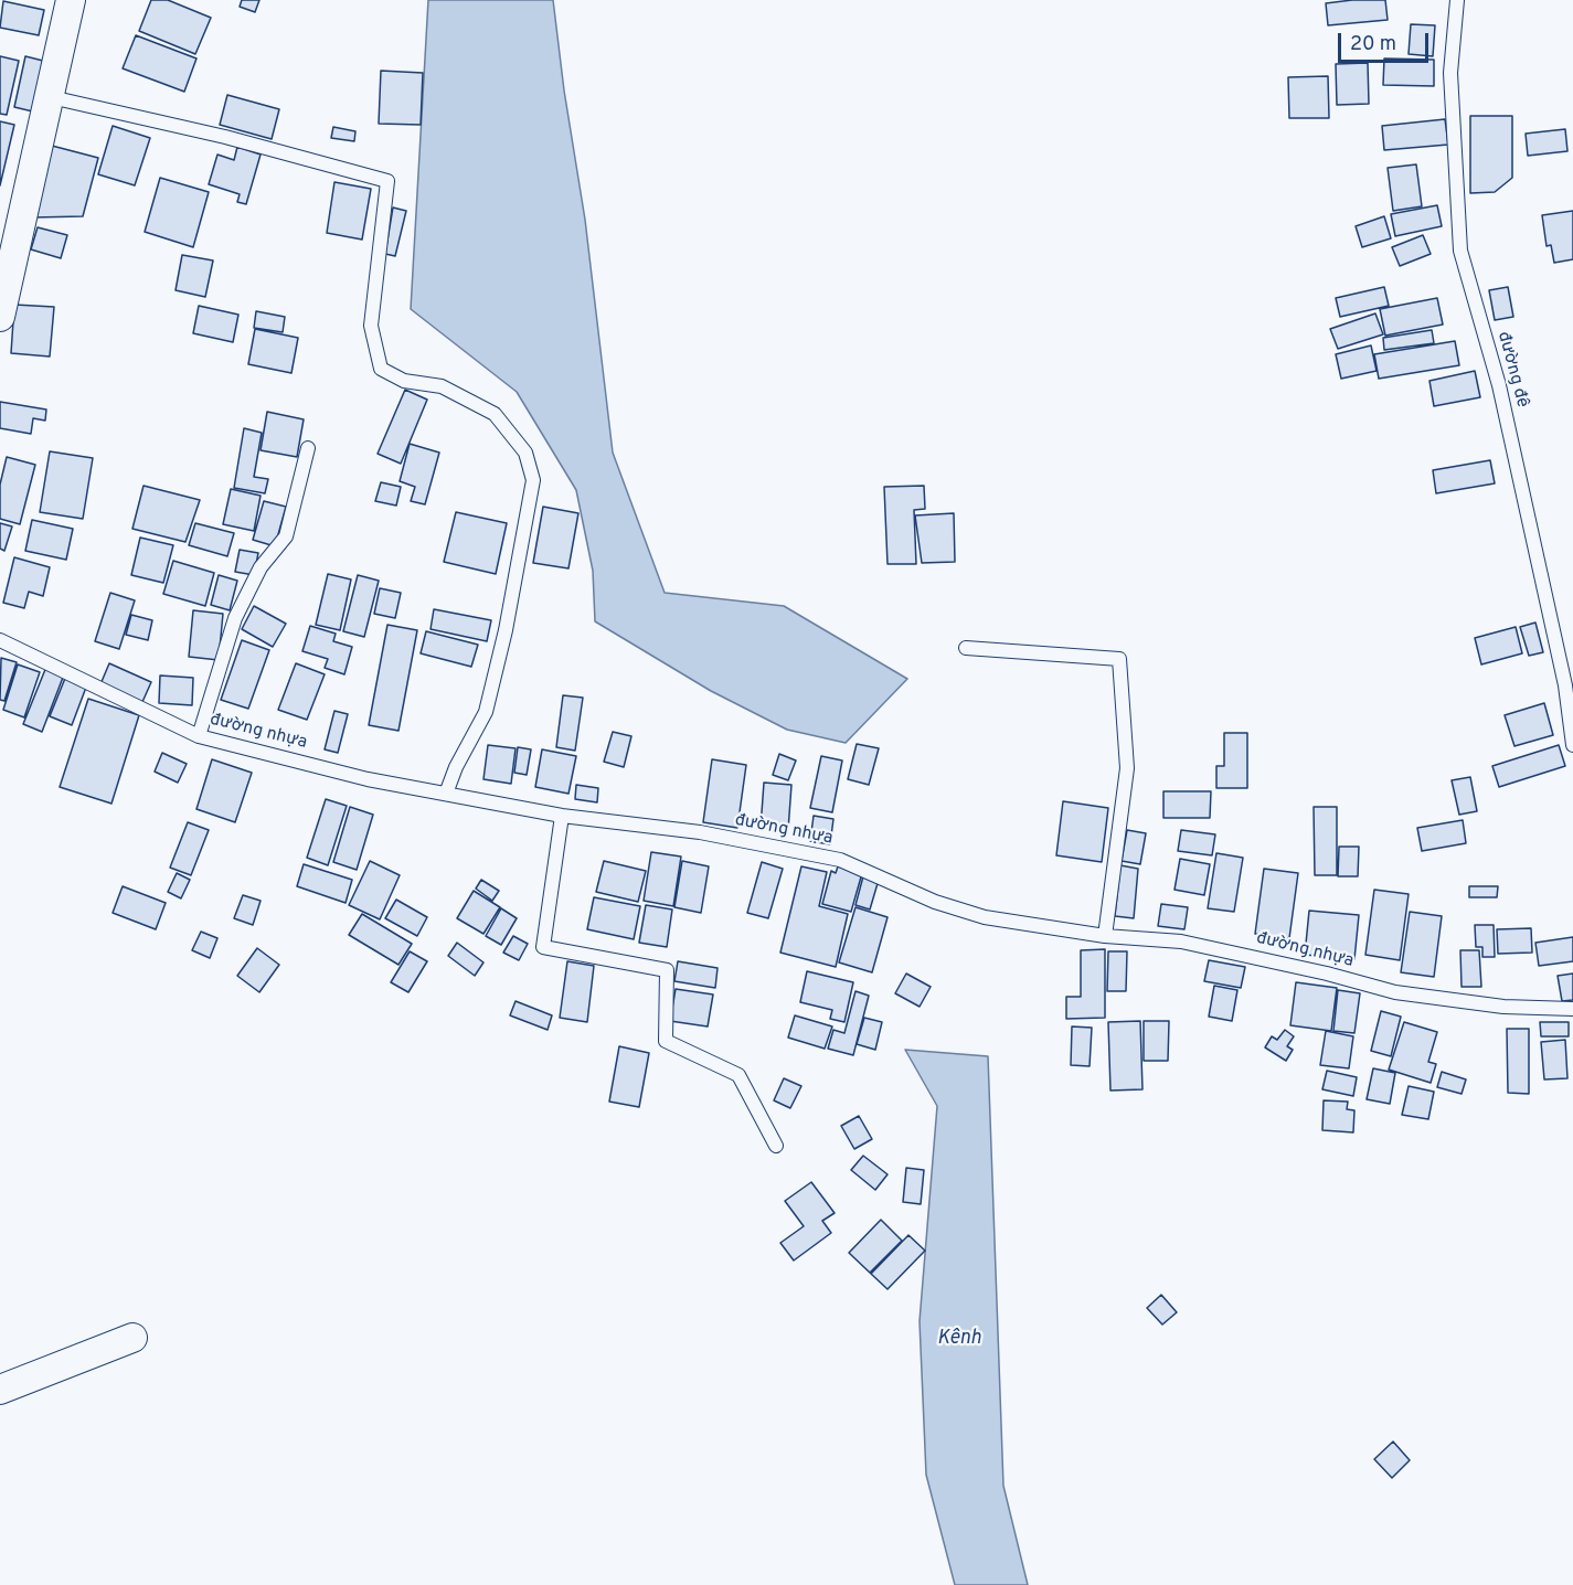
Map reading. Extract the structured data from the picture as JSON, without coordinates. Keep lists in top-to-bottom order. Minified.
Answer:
{"streets":{"lane":["đường đê","đường nhựa"]},"water":["Kênh"],"scale_bar":"20 m"}
